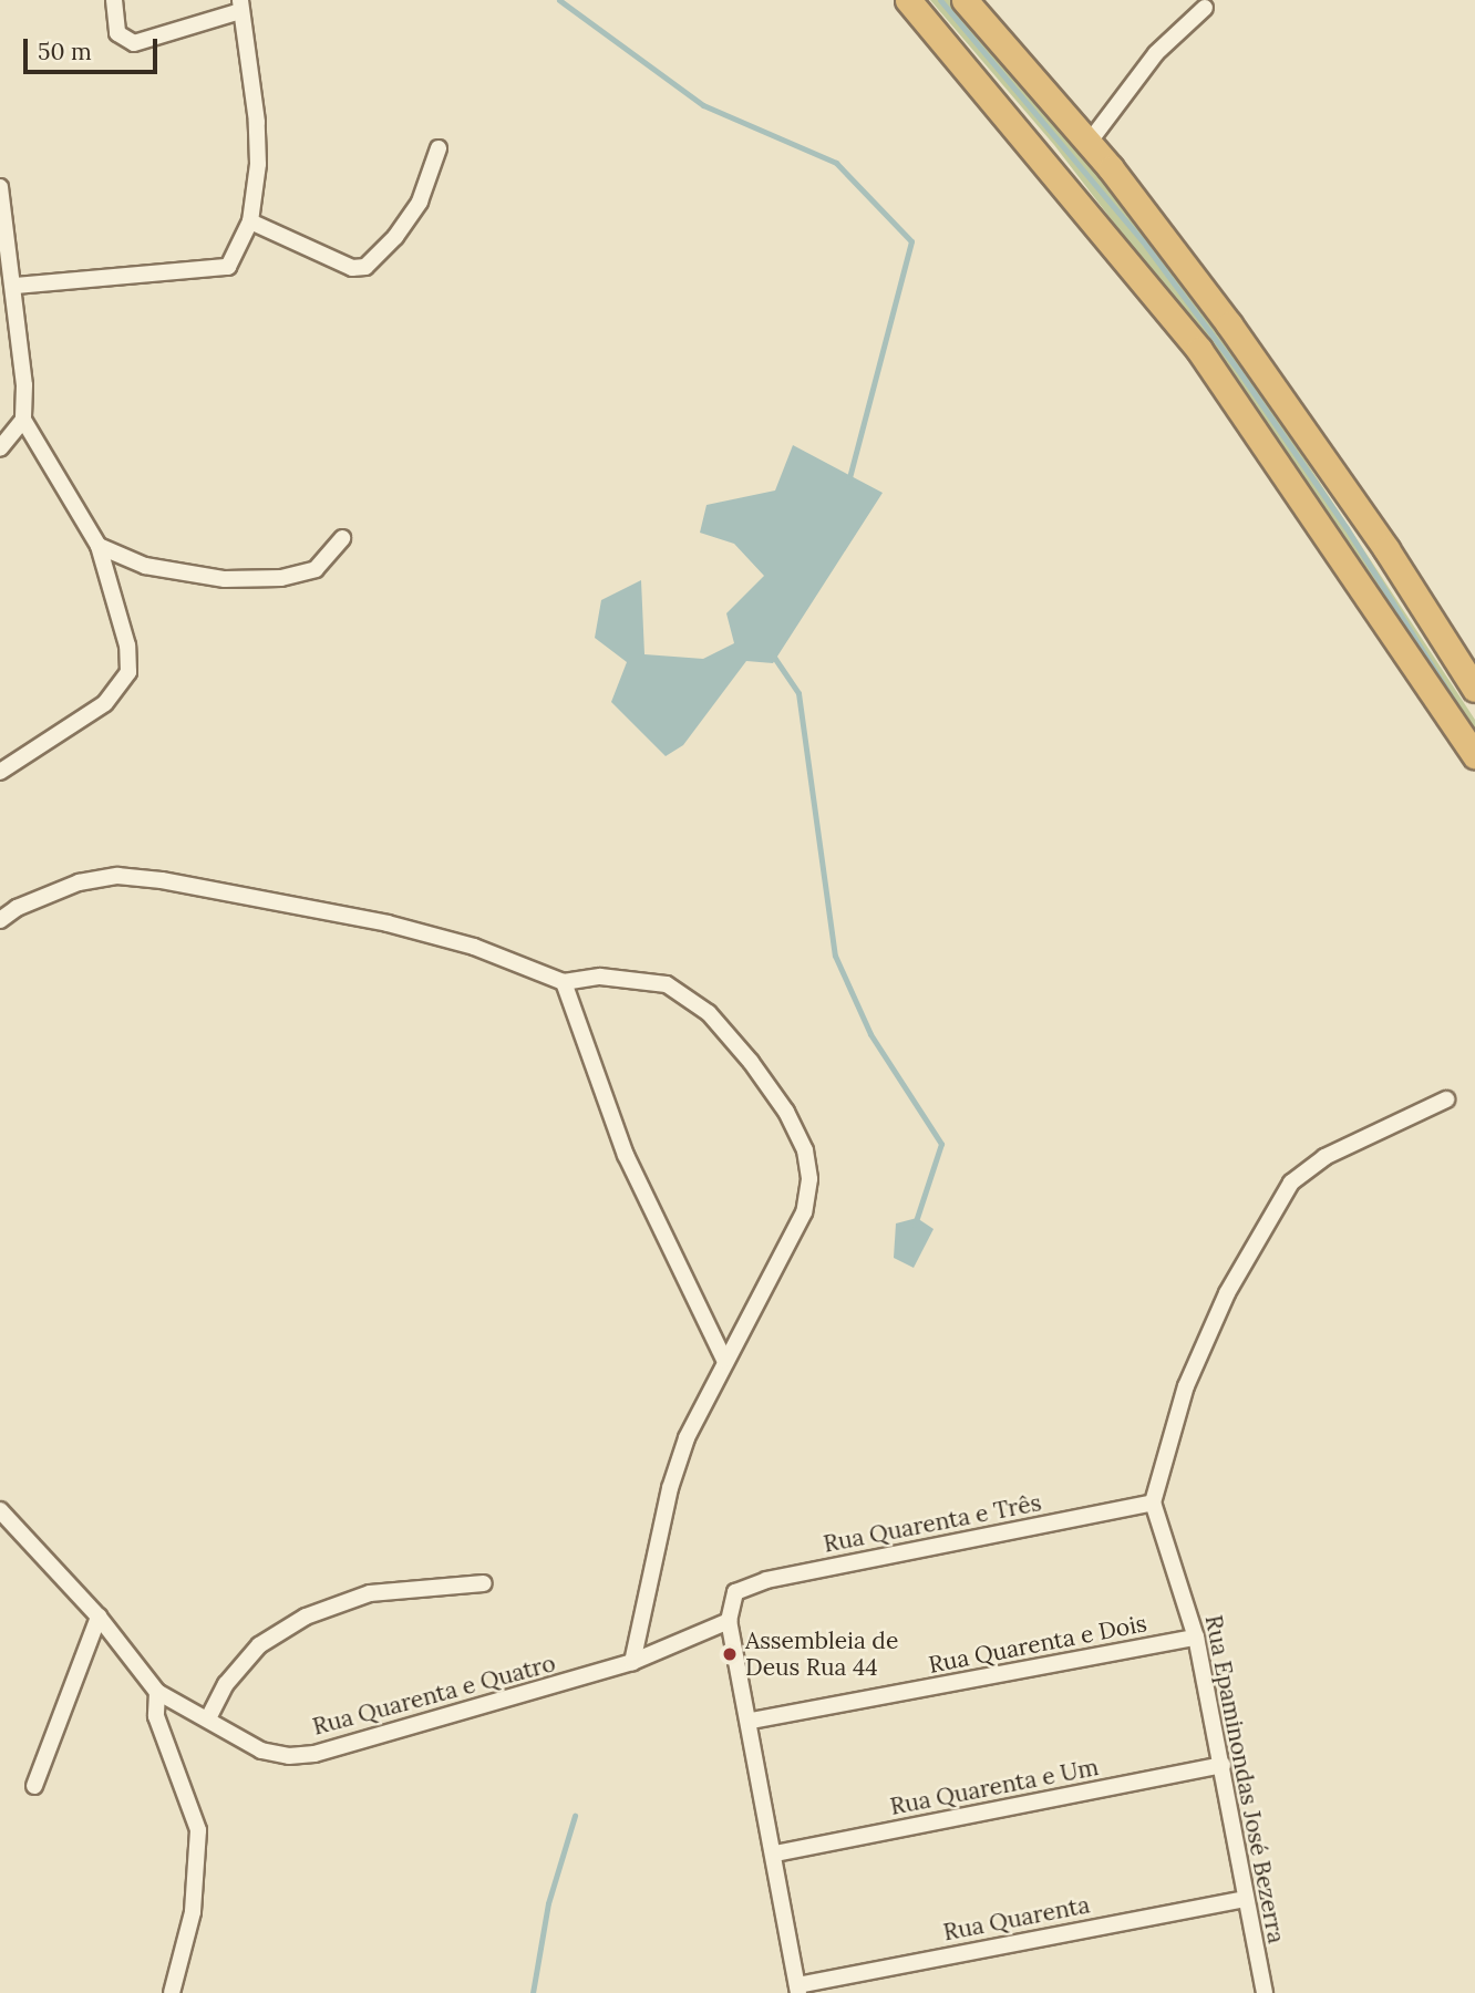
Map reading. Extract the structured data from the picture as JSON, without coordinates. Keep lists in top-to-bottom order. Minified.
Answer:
{"streets":{"street":["Rua Quarenta e Três","Rua Quarenta e Dois","Rua Quarenta e Quatro","Rua Epaminondas José Bezerra","Rua Quarenta e Um","Rua Quarenta"]},"crossings":[["Rua Quarenta e Três","Rua Quarenta e Quatro"],["Rua Quarenta e Três","Rua Epaminondas José Bezerra"],["Rua Quarenta e Dois","Rua Epaminondas José Bezerra"],["Rua Epaminondas José Bezerra","Rua Quarenta e Um"],["Rua Epaminondas José Bezerra","Rua Quarenta"]],"places":["Assembleia de Deus Rua 44"],"scale_bar":"50 m"}
